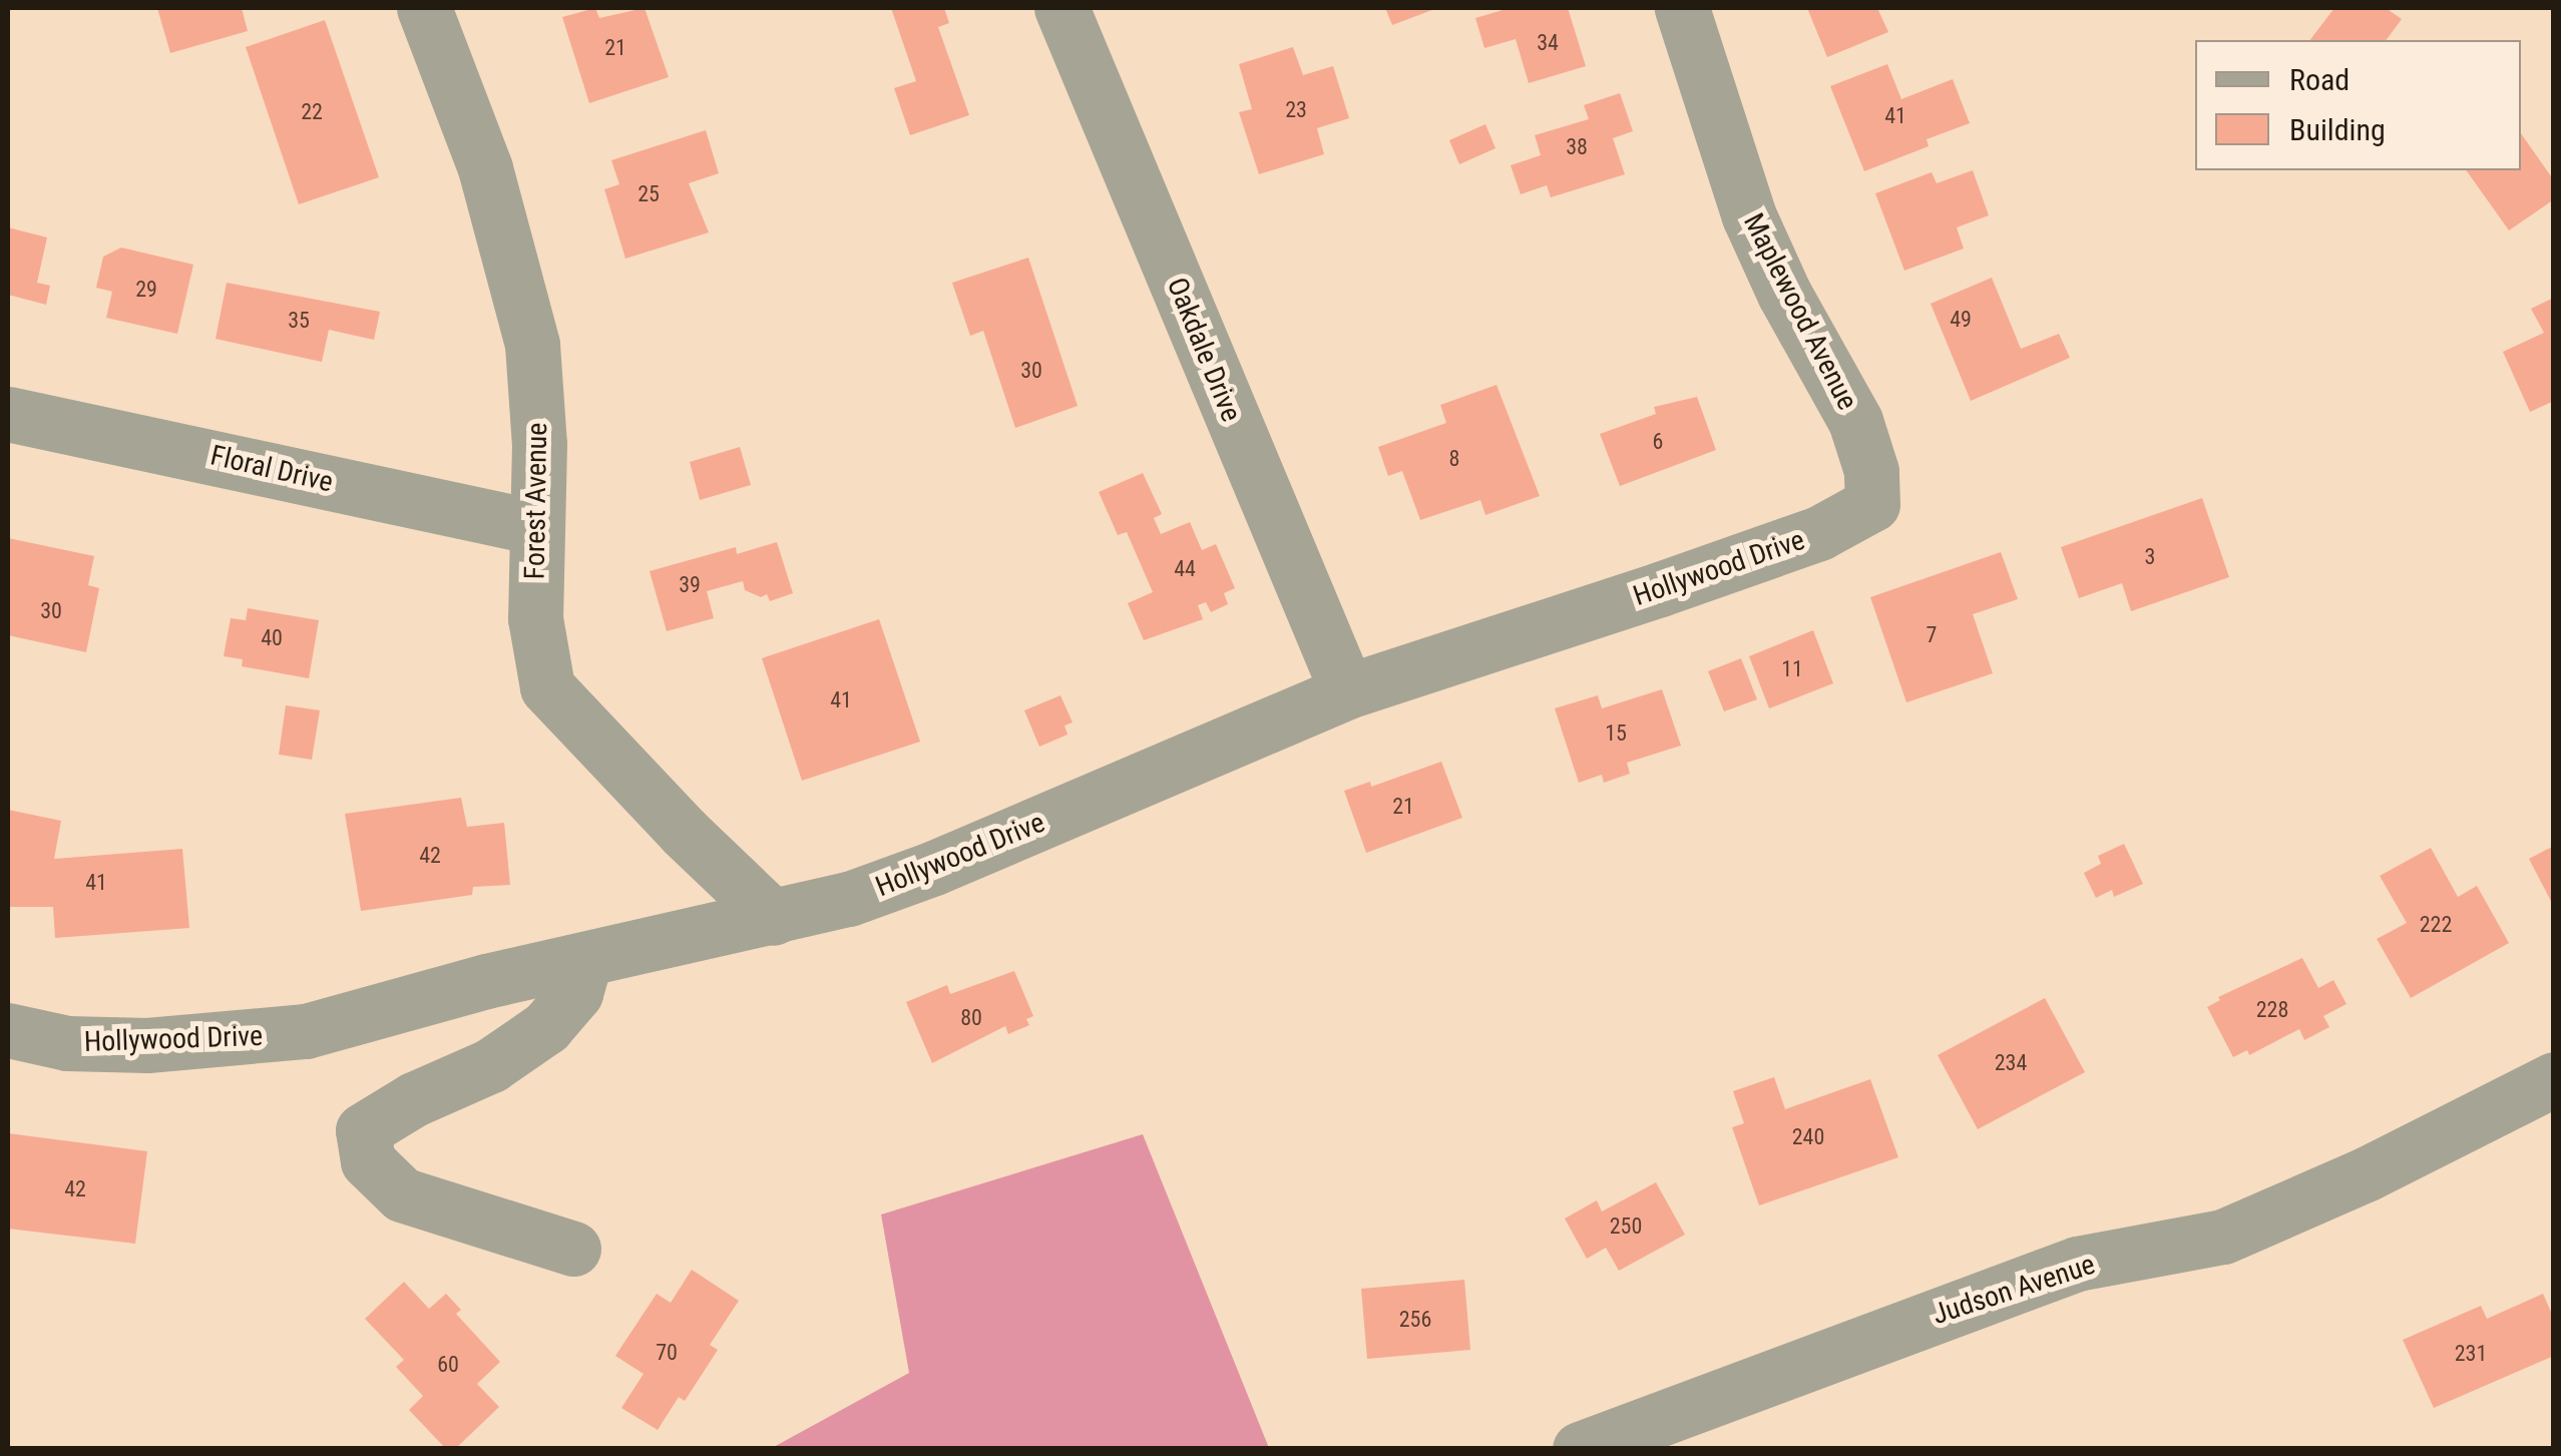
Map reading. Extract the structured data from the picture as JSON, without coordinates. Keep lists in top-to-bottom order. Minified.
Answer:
{"streets":{"street":["Maplewood Avenue","Oakdale Drive","Floral Drive","Forest Avenue","Hollywood Drive","Judson Avenue"]},"crossings":[["Maplewood Avenue","Hollywood Drive"],["Oakdale Drive","Hollywood Drive"],["Floral Drive","Forest Avenue"],["Forest Avenue","Hollywood Drive"]],"house_numbers":["34","21","23","22","41","38","25","29","49","35","30","6","8","3","44","39","30","7","40","11","41","15","21","42","41","222","228","80","234","240","42","250","256","70","231","60"],"legend":["Road","Building"]}
